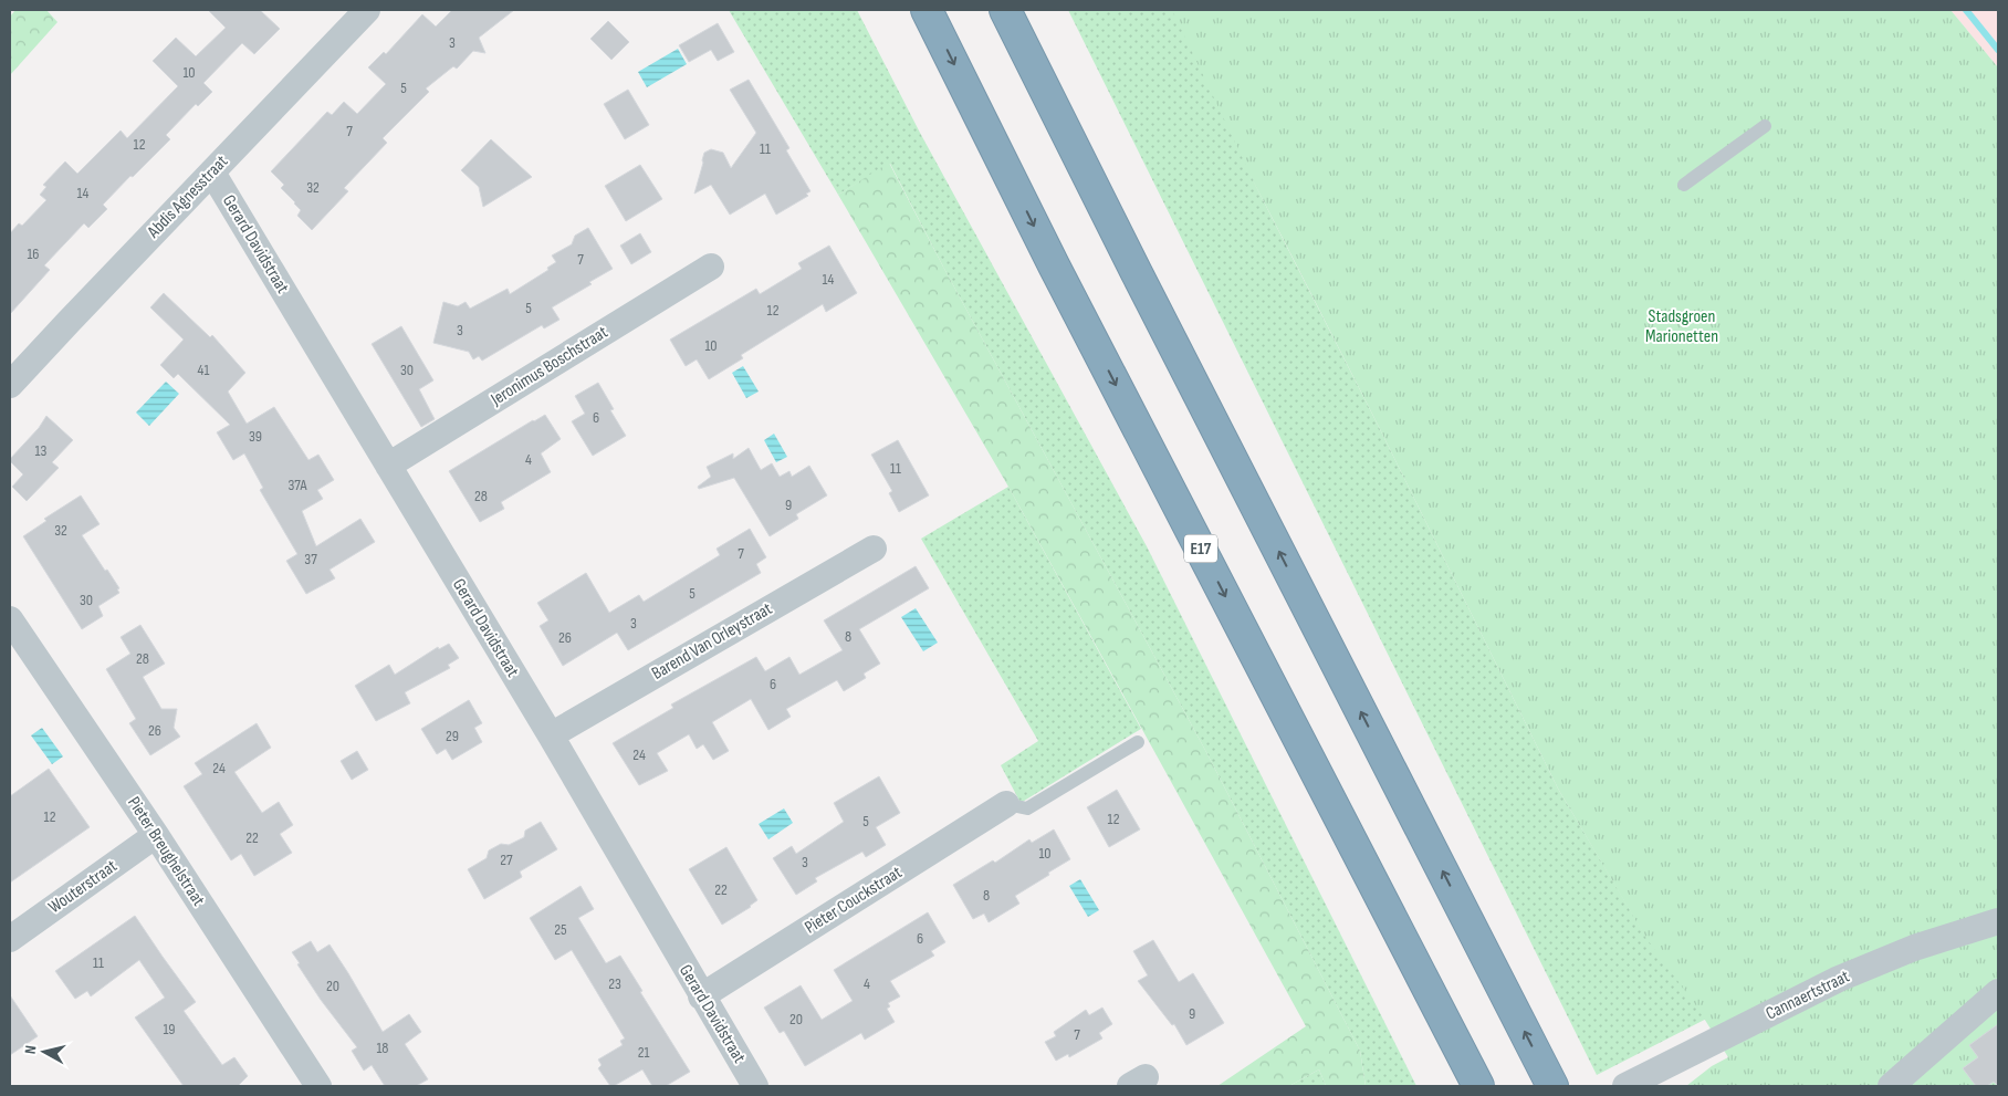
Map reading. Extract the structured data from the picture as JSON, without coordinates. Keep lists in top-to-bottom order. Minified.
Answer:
{"streets":{"highway":["E17"],"street":["Abdis Agnesstraat","Gerard Davidstraat","Jeronimus Boschstraat","Barend Van Orleystraat","Pieter Breughelstraat","Wouterstraat","Pieter Couckstraat","Cannaertstraat"]},"crossings":[["Abdis Agnesstraat","Gerard Davidstraat"],["Gerard Davidstraat","Jeronimus Boschstraat"],["Gerard Davidstraat","Barend Van Orleystraat"],["Gerard Davidstraat","Pieter Couckstraat"],["Pieter Breughelstraat","Wouterstraat"]],"parks":["Stadsgroen Marionetten"],"house_numbers":["3","10","5","7","12","11","32","14","16","7","14","5","12","3","10","41","30","6","39","13","4","11","37A","28","9","32","7","37","5","30","3","8","26","28","6","26","29","24","24","12","12","5","22","10","27","3","22","8","25","6","11","23","4","20","9","20","19","7","18","21"],"north":"left"}
